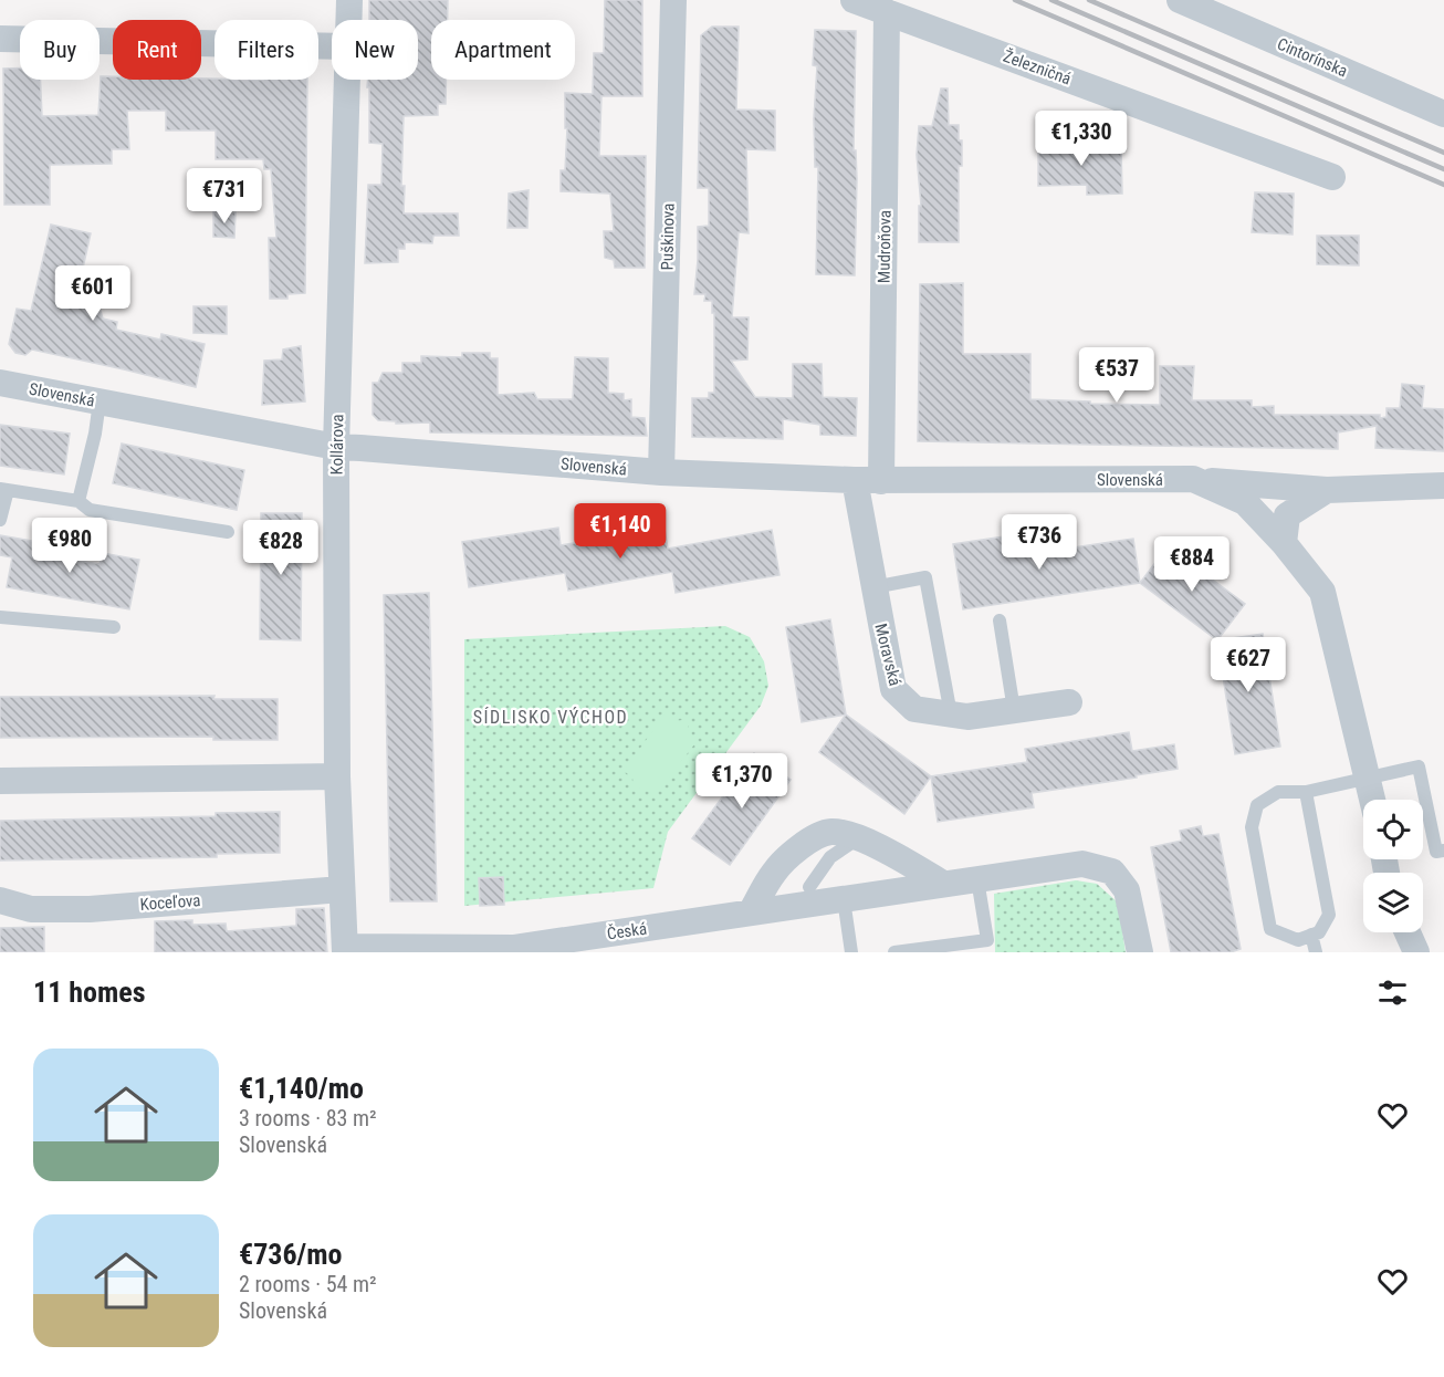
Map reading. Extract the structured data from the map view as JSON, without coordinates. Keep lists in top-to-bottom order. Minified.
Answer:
{"streets":{"street":["Cintorínska","Železničná","Puškinova","Mudroňova","Slovenská","Kollárova","Moravská","Koceľova","Česká"]},"crossings":[["Železničná","Mudroňova"],["Puškinova","Slovenská"],["Mudroňova","Slovenská"],["Mudroňova","Moravská"],["Slovenská","Kollárova"],["Slovenská","Moravská"],["Kollárova","Koceľova"],["Kollárova","Česká"]],"districts":["SÍDLISKO VÝCHOD"],"page":{"chip":["Buy","Rent","Filters","New","Apartment"],"price":["€1,330","€731","€601","€537","€1,140","€736","€980","€828","€884","€627","€1,370"],"heading":"11 homes","list":[{"name":"€1,140/mo","note":"3 rooms · 83 m² · Slovenská"},{"name":"€736/mo","note":"2 rooms · 54 m² · Slovenská"}]}}
